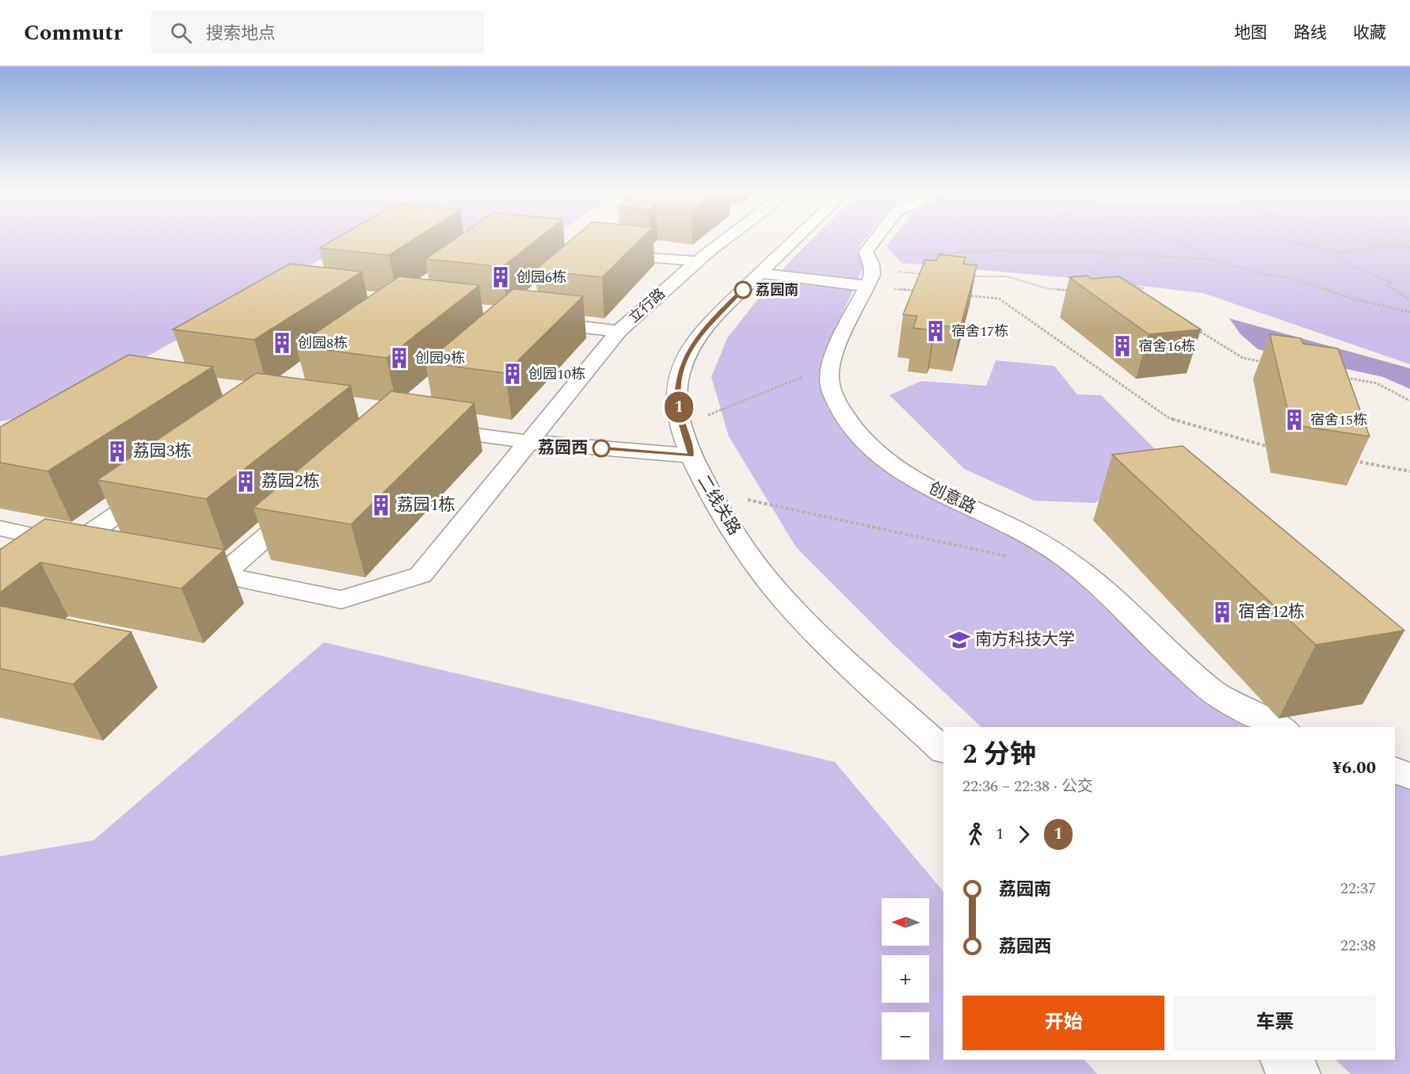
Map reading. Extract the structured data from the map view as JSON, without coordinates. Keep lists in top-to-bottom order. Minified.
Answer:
{"streets":{"street":["立行路","创意路","二线关路"]},"places":{"building":["创园6栋","宿舍17栋","创园8栋","宿舍16栋","创园9栋","创园10栋","宿舍15栋","荔园3栋","荔园2栋","荔园1栋","宿舍12栋"],"other":["荔园南","荔园西"],"school or university":["南方科技大学"]},"lines":["bus line 1"],"north":"left","page":{"header":"Commutr","search":"搜索地点","nav":["地图","路线","收藏"],"on_map":"1","heading":["2 分钟","22:36 – 22:38 · 公交","¥6.00"],"legs":["1","1"],"list":[{"name":"荔园南","value":"22:37"},{"name":"荔园西","value":"22:38"}],"map_buttons":["+","−"],"buttons":["开始","车票"]}}
